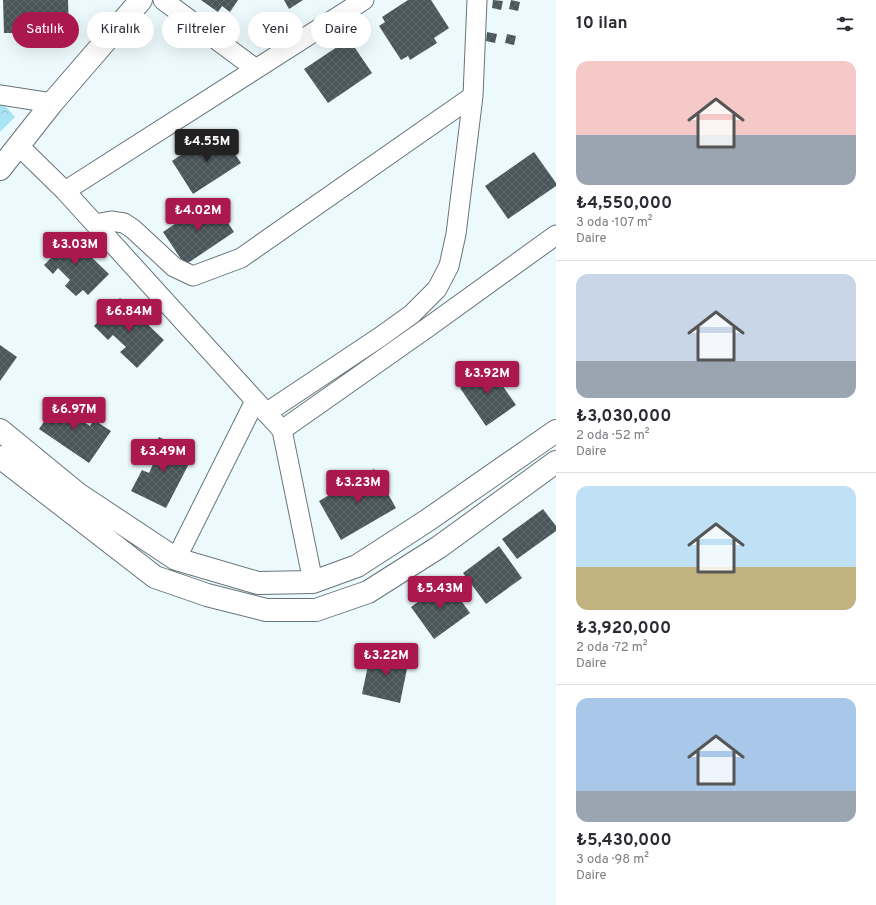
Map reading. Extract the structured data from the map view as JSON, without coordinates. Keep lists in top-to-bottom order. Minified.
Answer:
{"page":{"heading":"10 ilan","chip":["Satılık","Kiralık","Filtreler","Yeni","Daire"],"list":[{"name":"₺4,550,000","note":"3 oda · 107 m² · Daire"},{"name":"₺3,030,000","note":"2 oda · 52 m² · Daire"},{"name":"₺3,920,000","note":"2 oda · 72 m² · Daire"},{"name":"₺5,430,000","note":"3 oda · 98 m² · Daire"}],"price":["₺4.55M","₺4.02M","₺3.03M","₺6.84M","₺3.92M","₺6.97M","₺3.49M","₺3.23M","₺5.43M","₺3.22M"]}}
